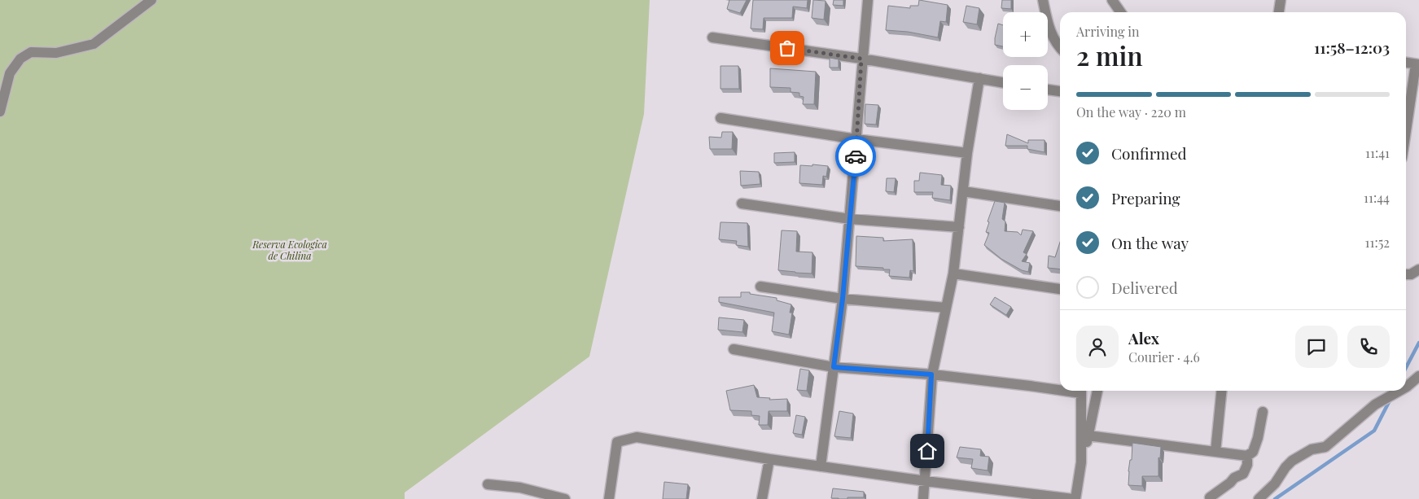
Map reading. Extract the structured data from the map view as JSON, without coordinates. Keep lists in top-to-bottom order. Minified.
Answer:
{"parks":["Reserva Ecologica de Chilina"],"page":{"map_buttons":["+","−"],"heading":["2 min","Arriving in","11:58–12:03"],"panel":["Alex","Courier · 4.6"],"bar":"On the way · 220 m","list":[["Confirmed","11:41"],["Preparing","11:44"],["On the way","11:52"],"Delivered"]}}
